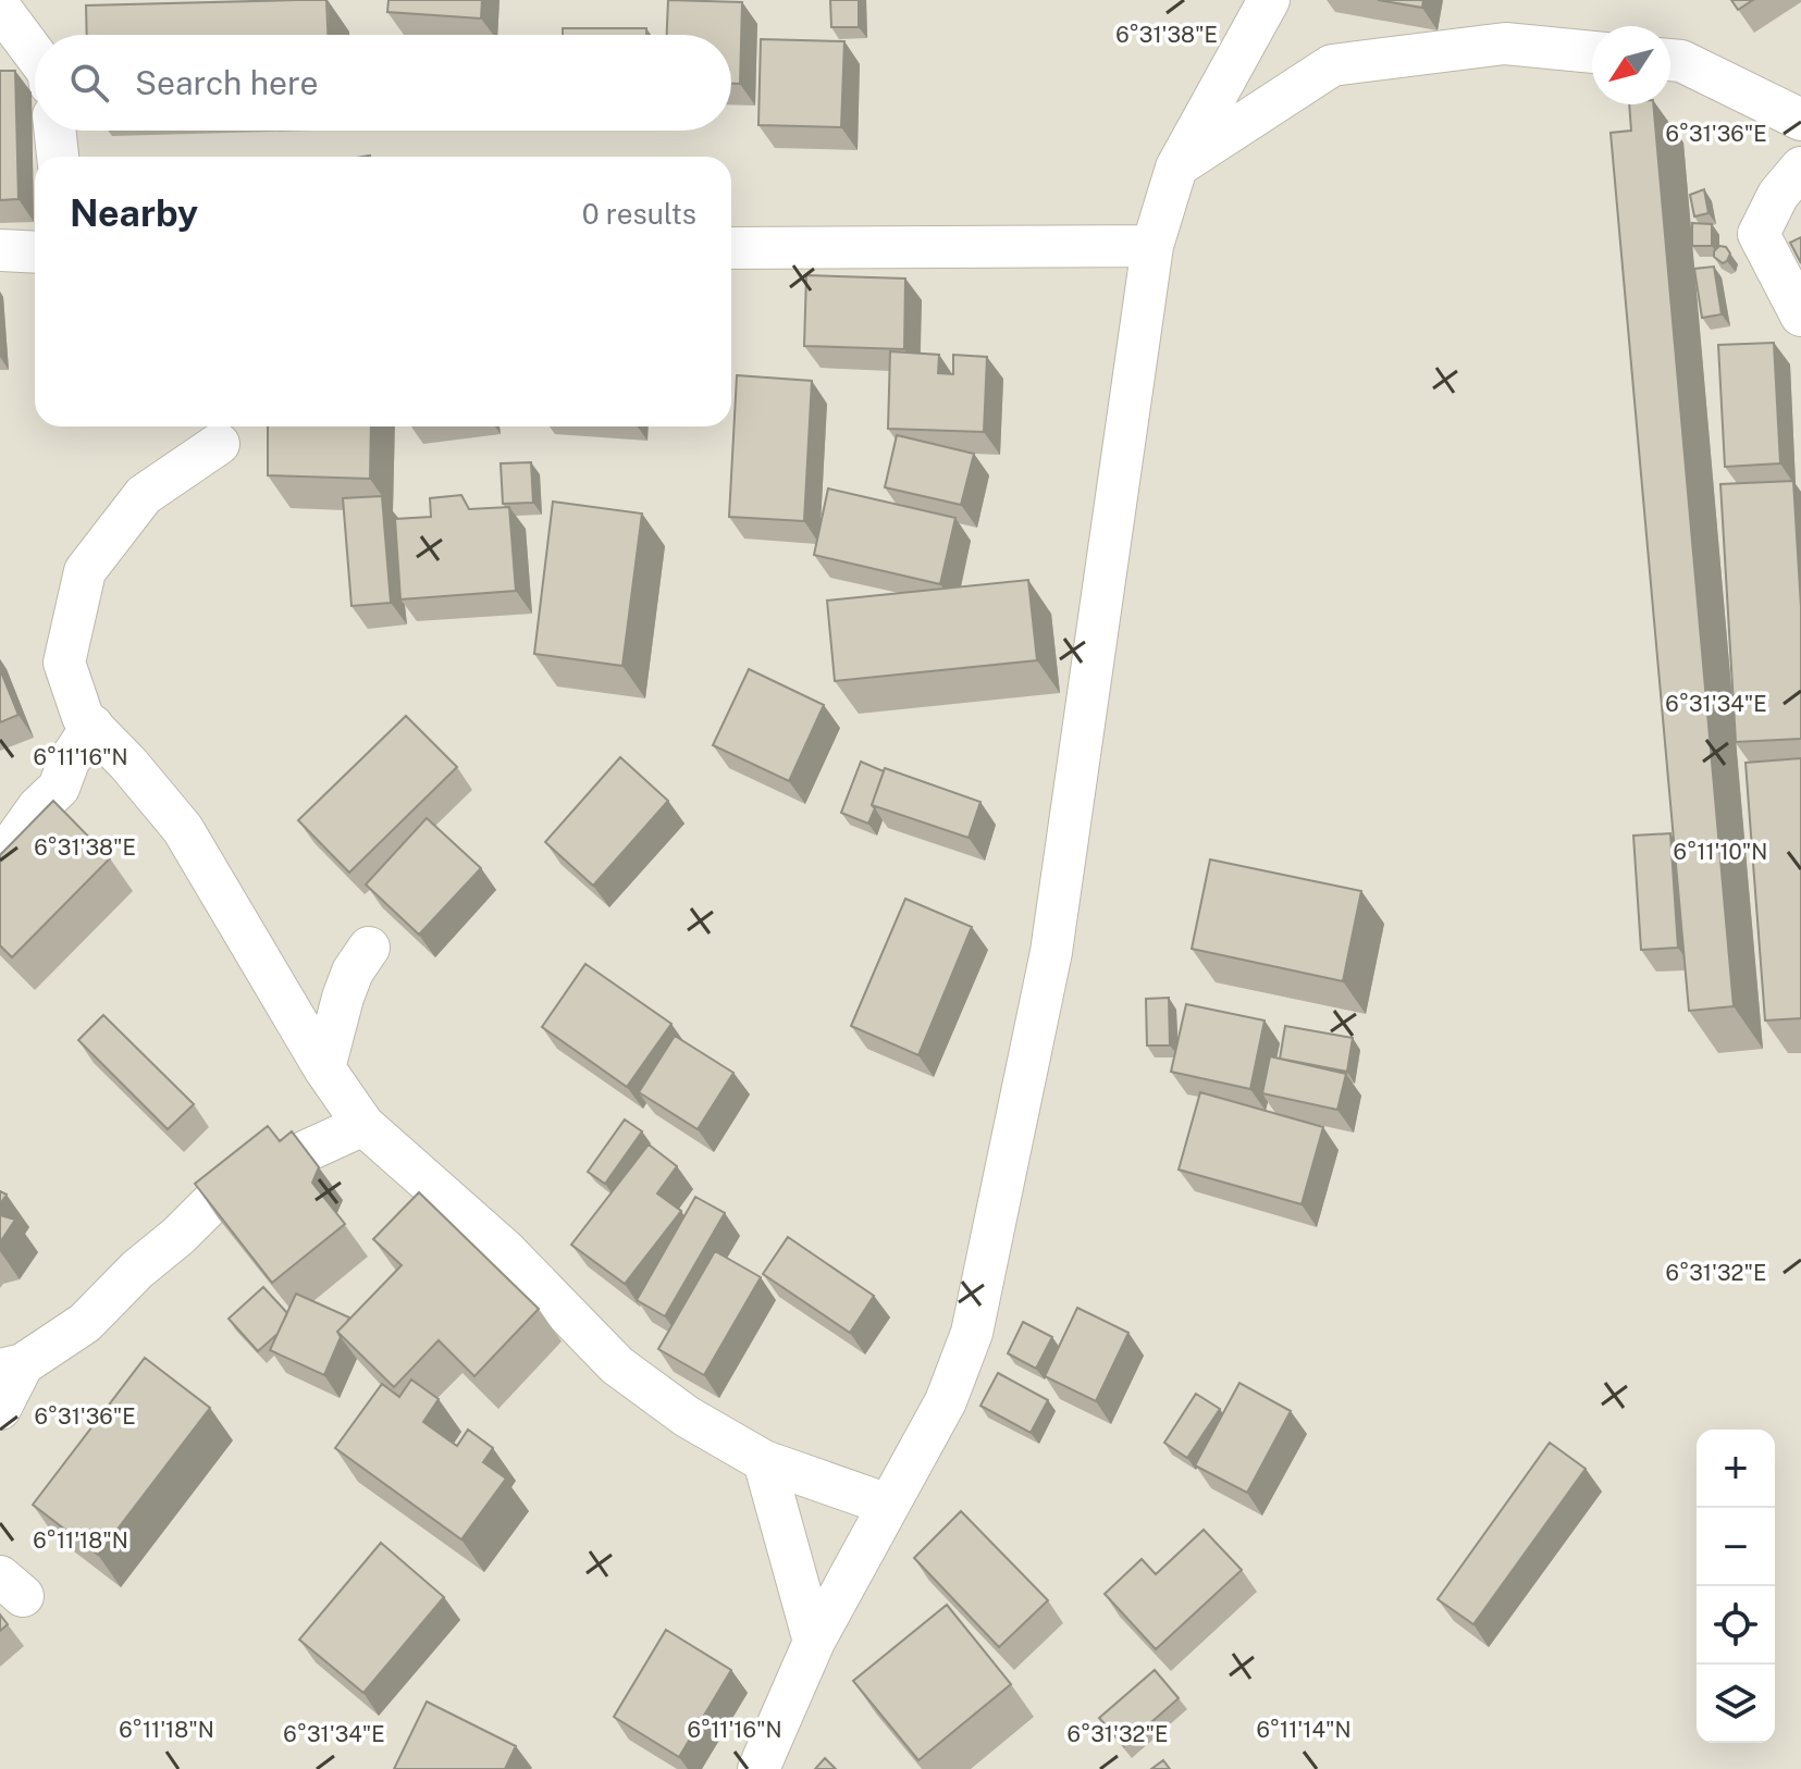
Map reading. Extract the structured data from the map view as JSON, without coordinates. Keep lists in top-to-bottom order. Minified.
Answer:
{"north":"bottom left","page":{"search":"Search here","heading":["Nearby","0 results"],"map_buttons":["+","−"]},"coordinates":["6°31'38\"E","6°31'36\"E","6°31'34\"E","6°11'16\"N","6°11'10\"N","6°31'32\"E","6°11'18\"N","6°11'14\"N"]}
